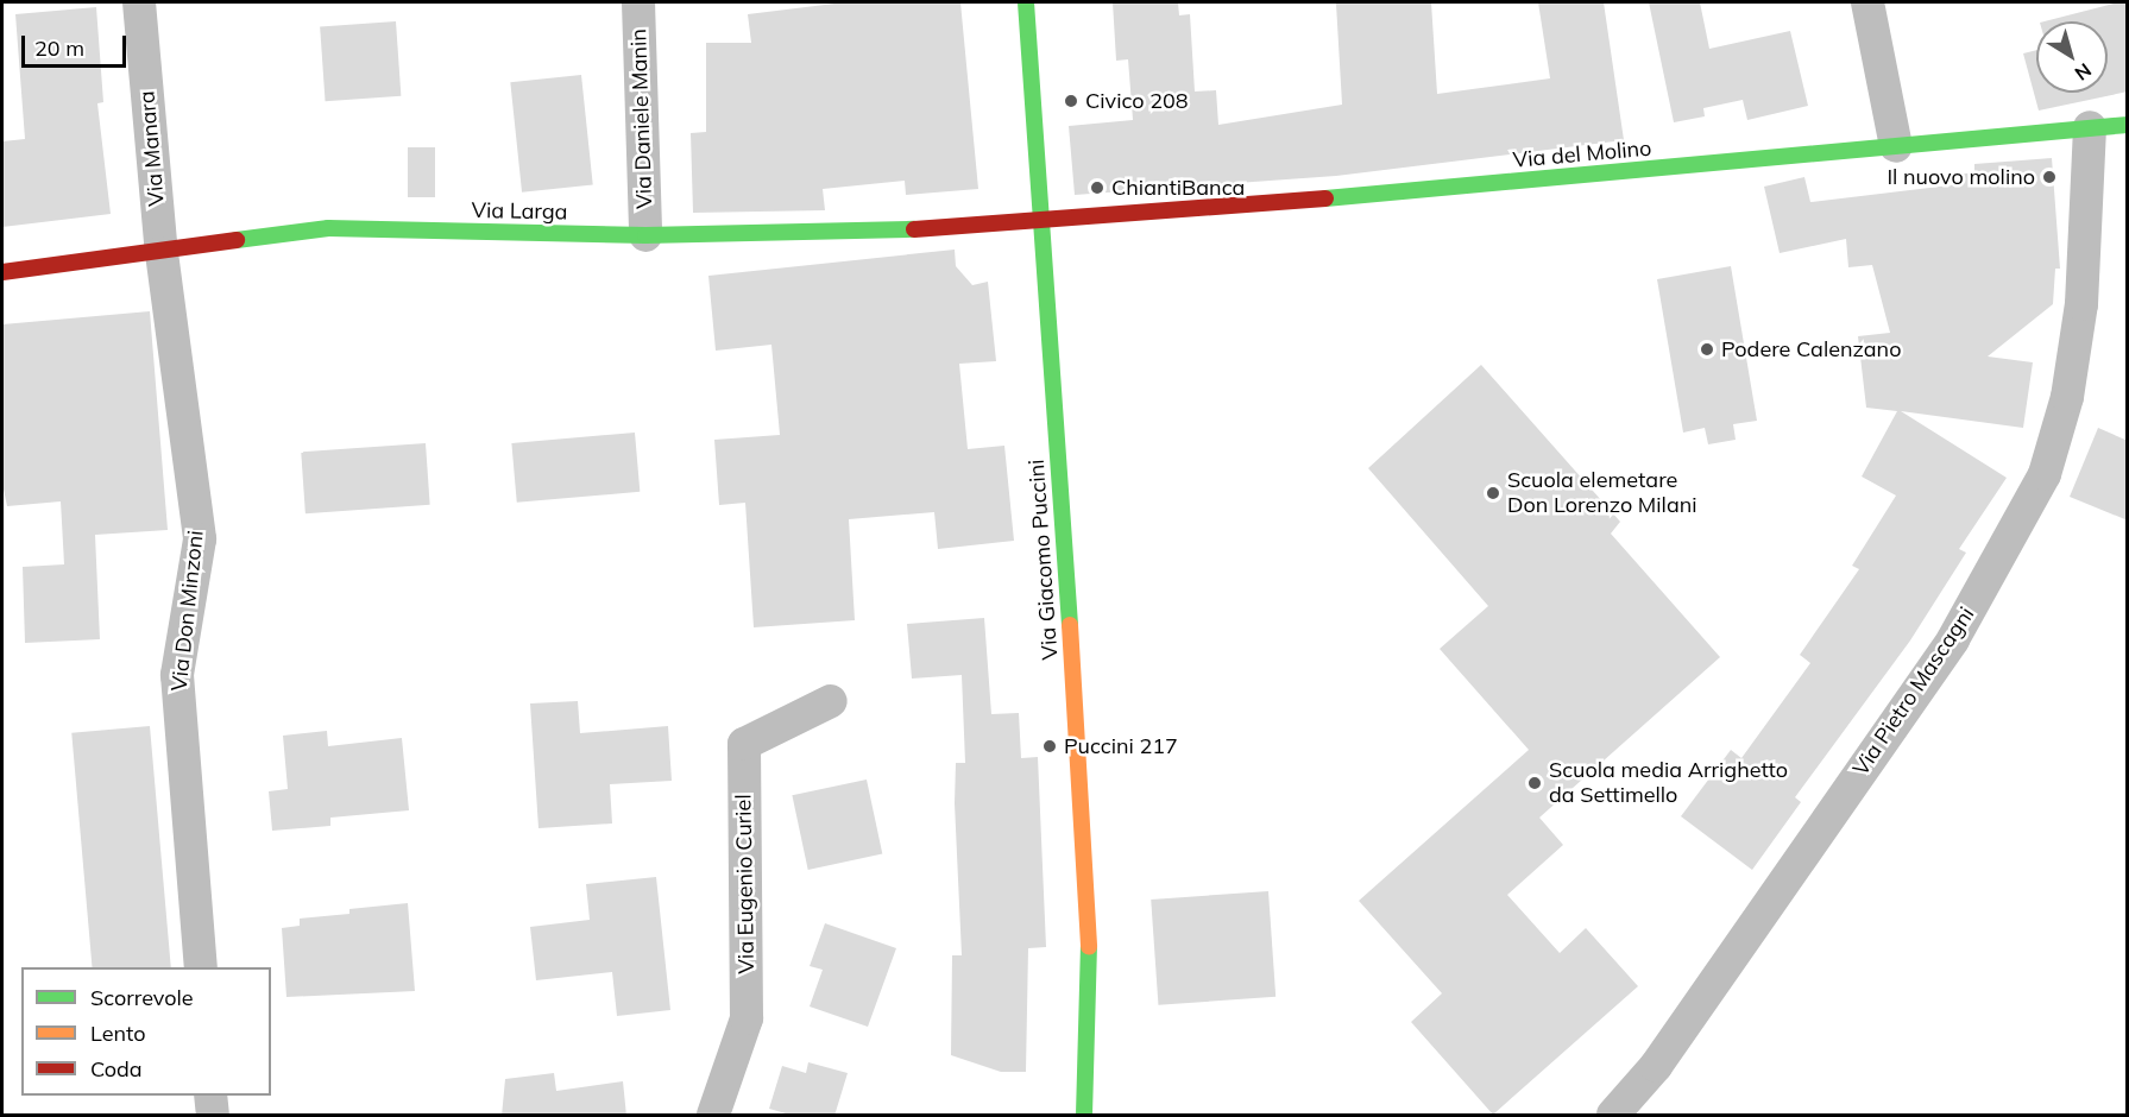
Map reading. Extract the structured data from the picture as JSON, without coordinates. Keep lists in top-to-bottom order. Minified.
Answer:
{"streets":{"street":["Via Daniele Manin","Via Manara","Via del Molino","Via Larga","Via Giacomo Puccini","Via Don Minzoni","Via Pietro Mascagni","Via Eugenio Curiel"]},"crossings":[["Via Daniele Manin","Via Larga"],["Via Manara","Via Larga"],["Via Manara","Via Don Minzoni"],["Via del Molino","Via Larga"],["Via del Molino","Via Giacomo Puccini"],["Via del Molino","Via Pietro Mascagni"],["Via Larga","Via Giacomo Puccini"],["Via Larga","Via Don Minzoni"]],"places":["Civico 208","Il nuovo molino","ChiantiBanca","Podere Calenzano","Scuola elemetare Don Lorenzo Milani","Puccini 217","Scuola media Arrighetto da Settimello"],"legend":["Scorrevole","Lento","Coda"],"scale_bar":"20 m","north":"bottom right"}
